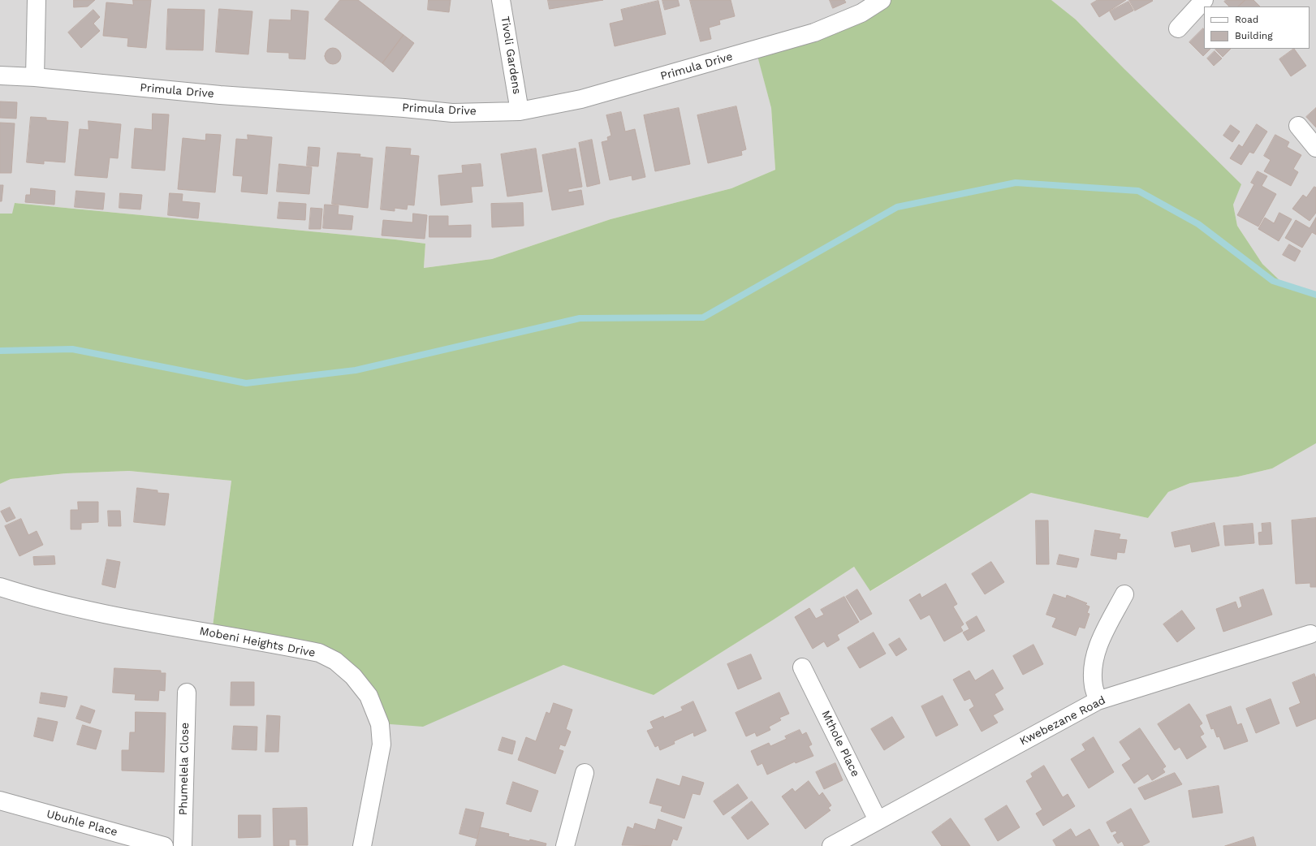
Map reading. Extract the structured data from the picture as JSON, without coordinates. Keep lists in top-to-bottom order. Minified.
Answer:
{"streets":{"street":["Tivoli Gardens","Primula Drive","Mobeni Heights Drive","Kwebezane Road","Mthole Place","Phumelela Close","Ubuhle Place"]},"crossings":[["Tivoli Gardens","Primula Drive"],["Kwebezane Road","Mthole Place"]],"legend":["Road","Building"]}
